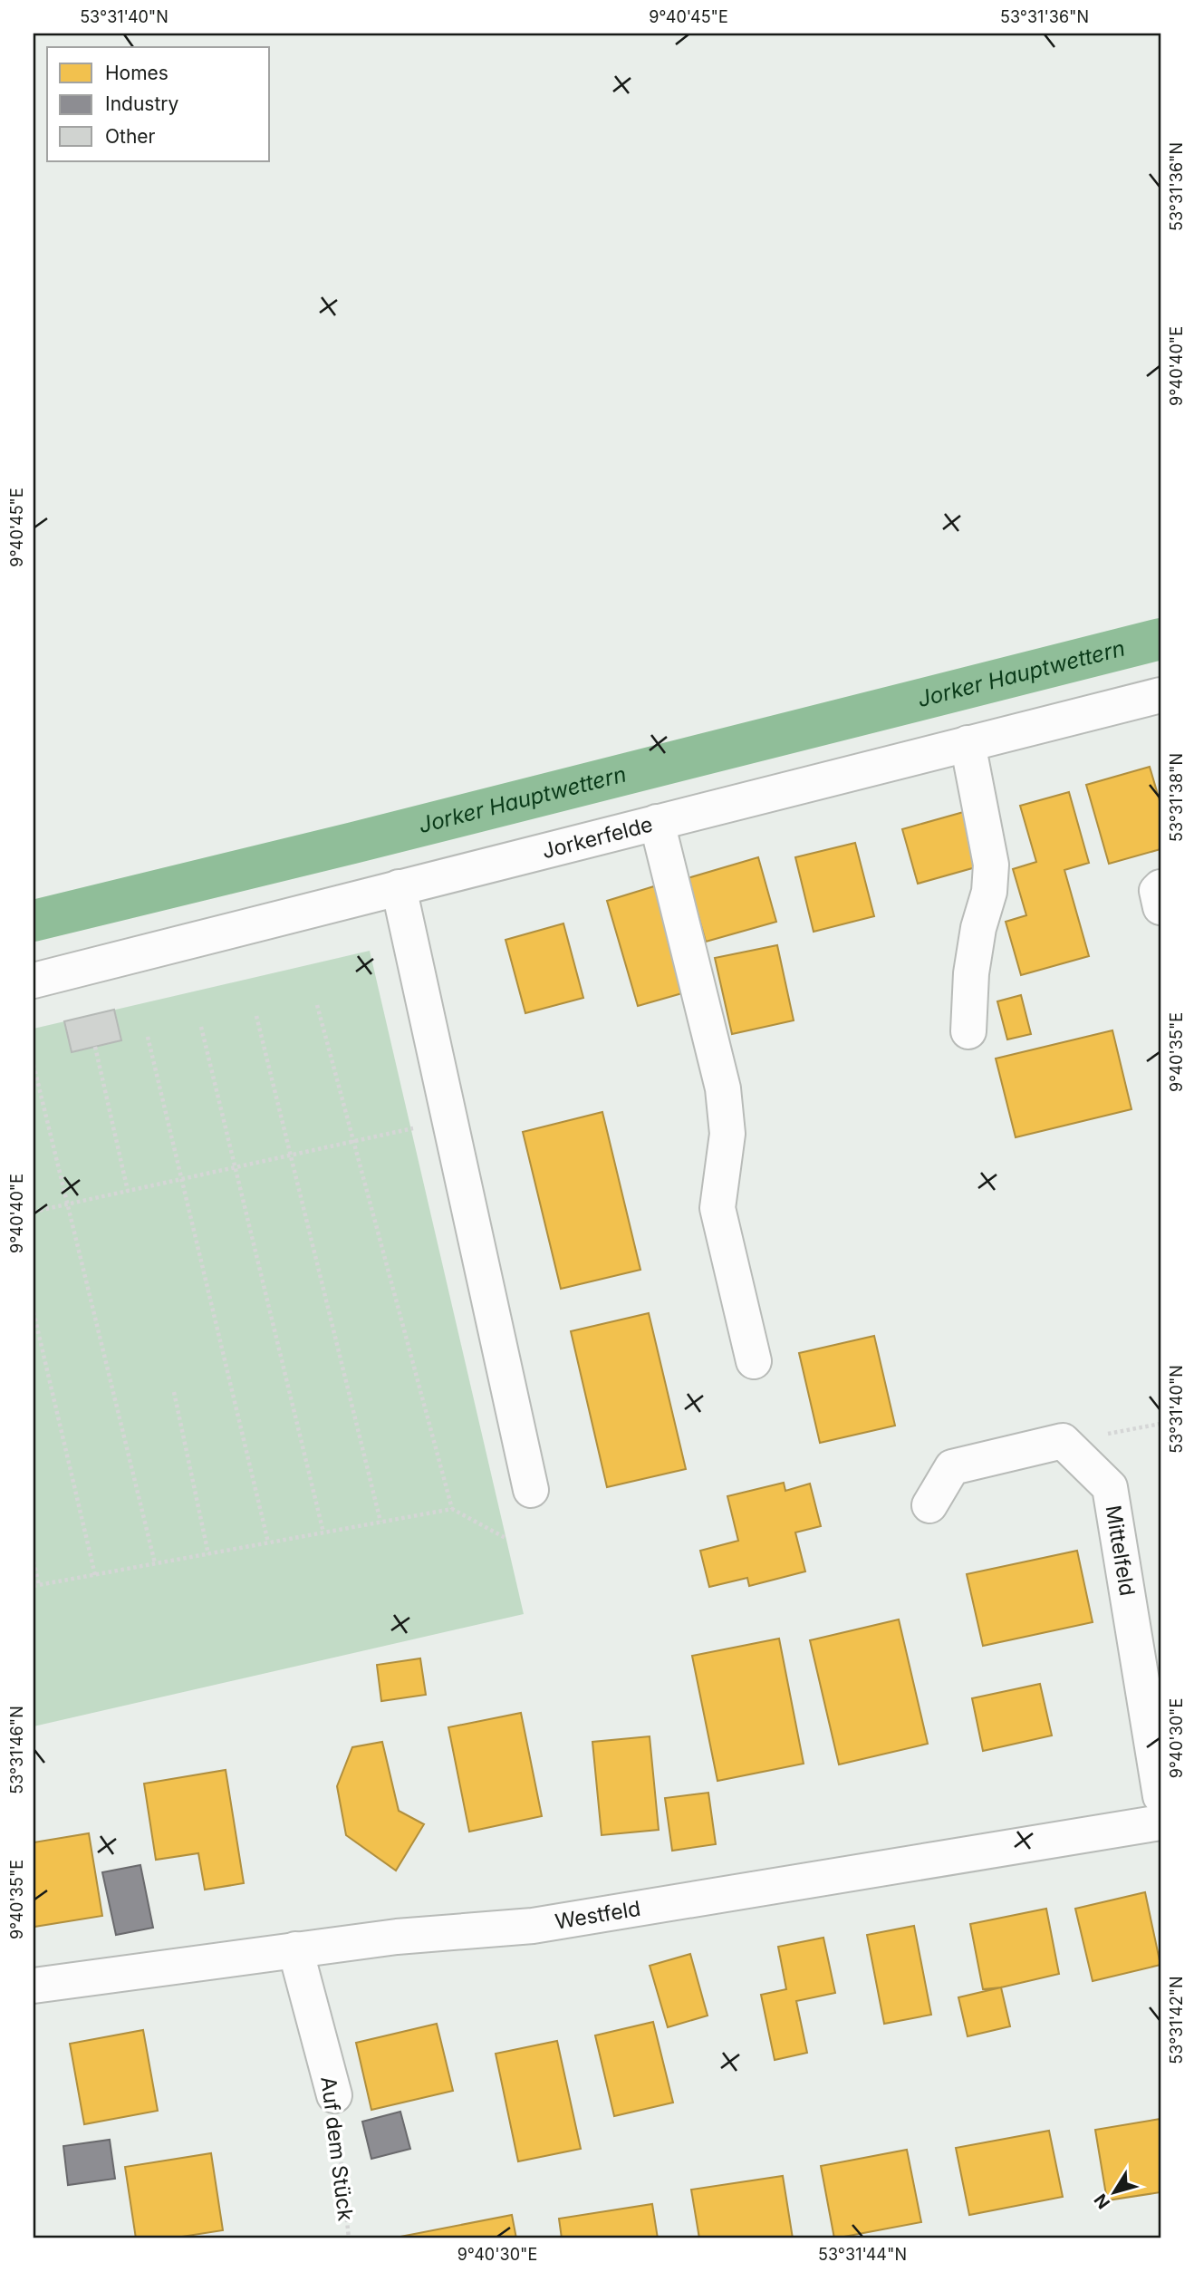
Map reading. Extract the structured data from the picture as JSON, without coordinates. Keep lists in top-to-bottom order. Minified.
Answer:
{"streets":{"street":["Jorkerfelde","Mittelfeld","Westfeld","Auf dem Stück"]},"crossings":[["Westfeld","Auf dem Stück"]],"water":["Jorker Hauptwettern"],"legend":["Homes","Industry","Other"],"north":"bottom left","coordinates":["53°31'40\"N","9°40'45\"E","53°31'36\"N","9°40'40\"E","53°31'38\"N","9°40'35\"E","9°40'30\"E","53°31'46\"N","53°31'42\"N","53°31'44\"N"]}
